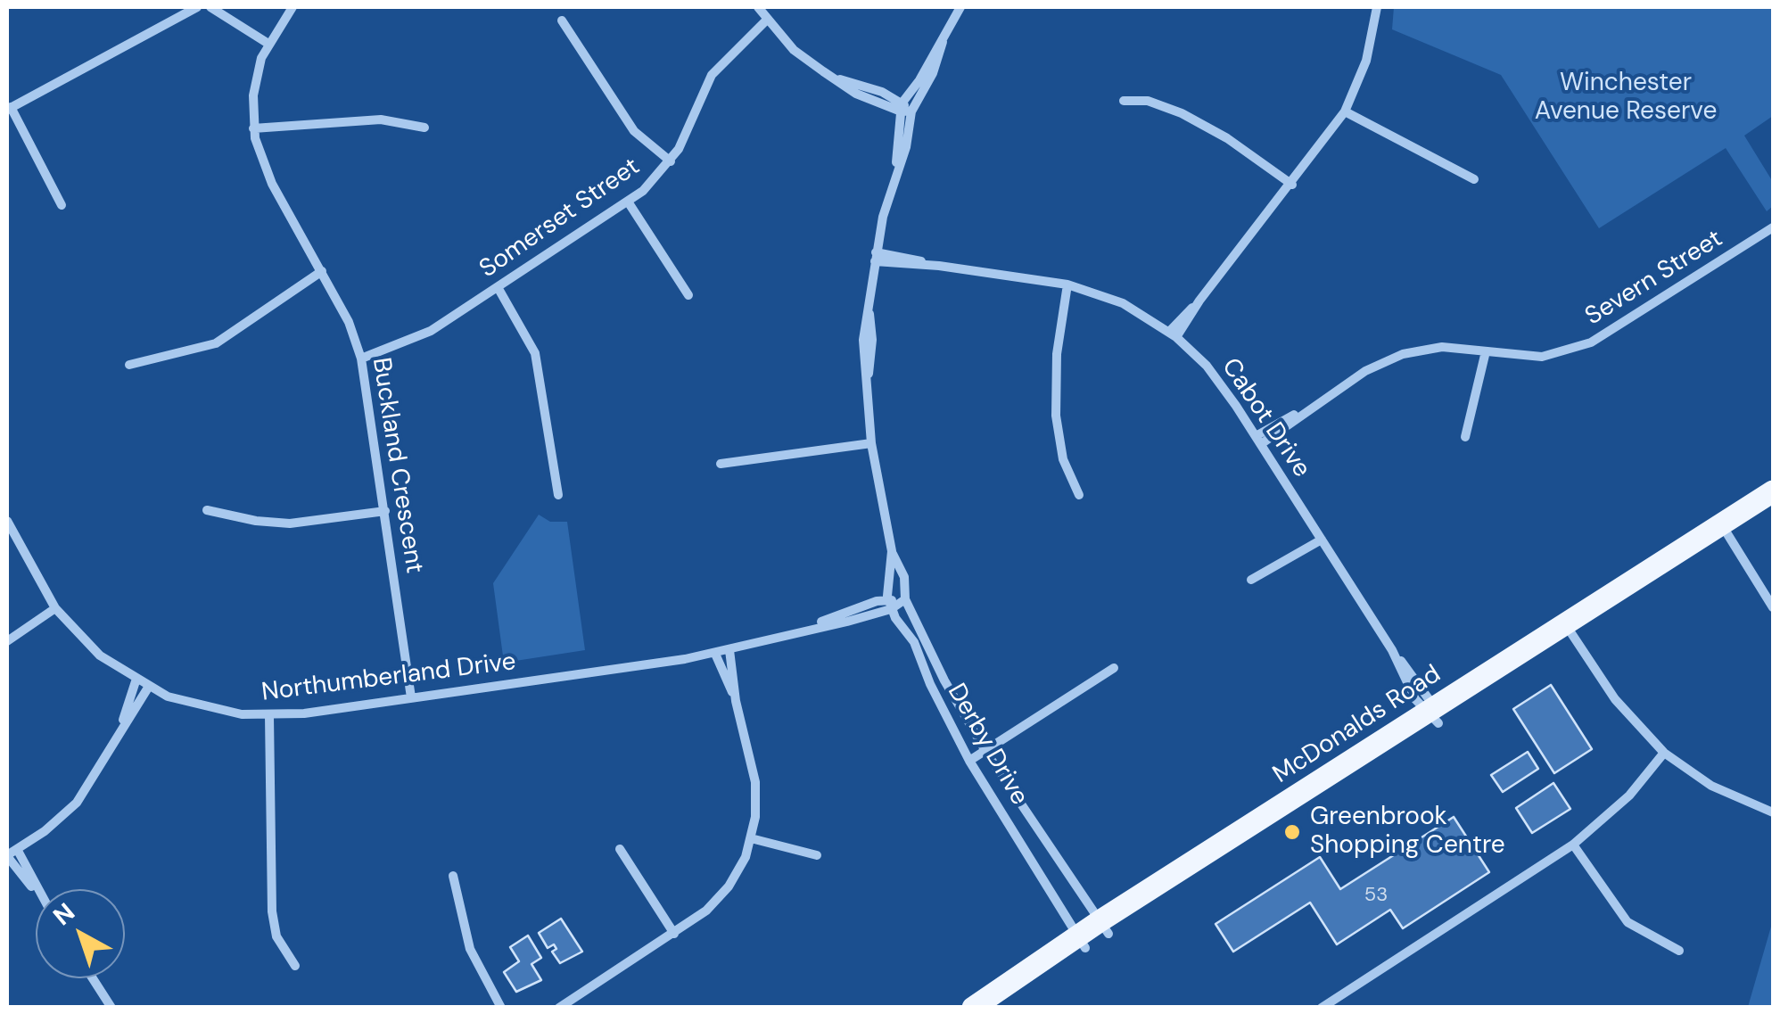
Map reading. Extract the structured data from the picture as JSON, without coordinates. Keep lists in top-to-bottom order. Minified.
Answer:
{"streets":{"main road":["McDonalds Road"],"street":["Somerset Street","Severn Street","Cabot Drive","Buckland Crescent","Northumberland Drive","Derby Drive"]},"crossings":[["Somerset Street","Buckland Crescent"],["Severn Street","Cabot Drive"],["Cabot Drive","McDonalds Road"],["Cabot Drive","Derby Drive"],["Buckland Crescent","Northumberland Drive"],["Northumberland Drive","Derby Drive"],["McDonalds Road","Derby Drive"]],"parks":["Winchester Avenue Reserve"],"places":["Greenbrook Shopping Centre"],"house_numbers":["53"],"north":"top left"}
